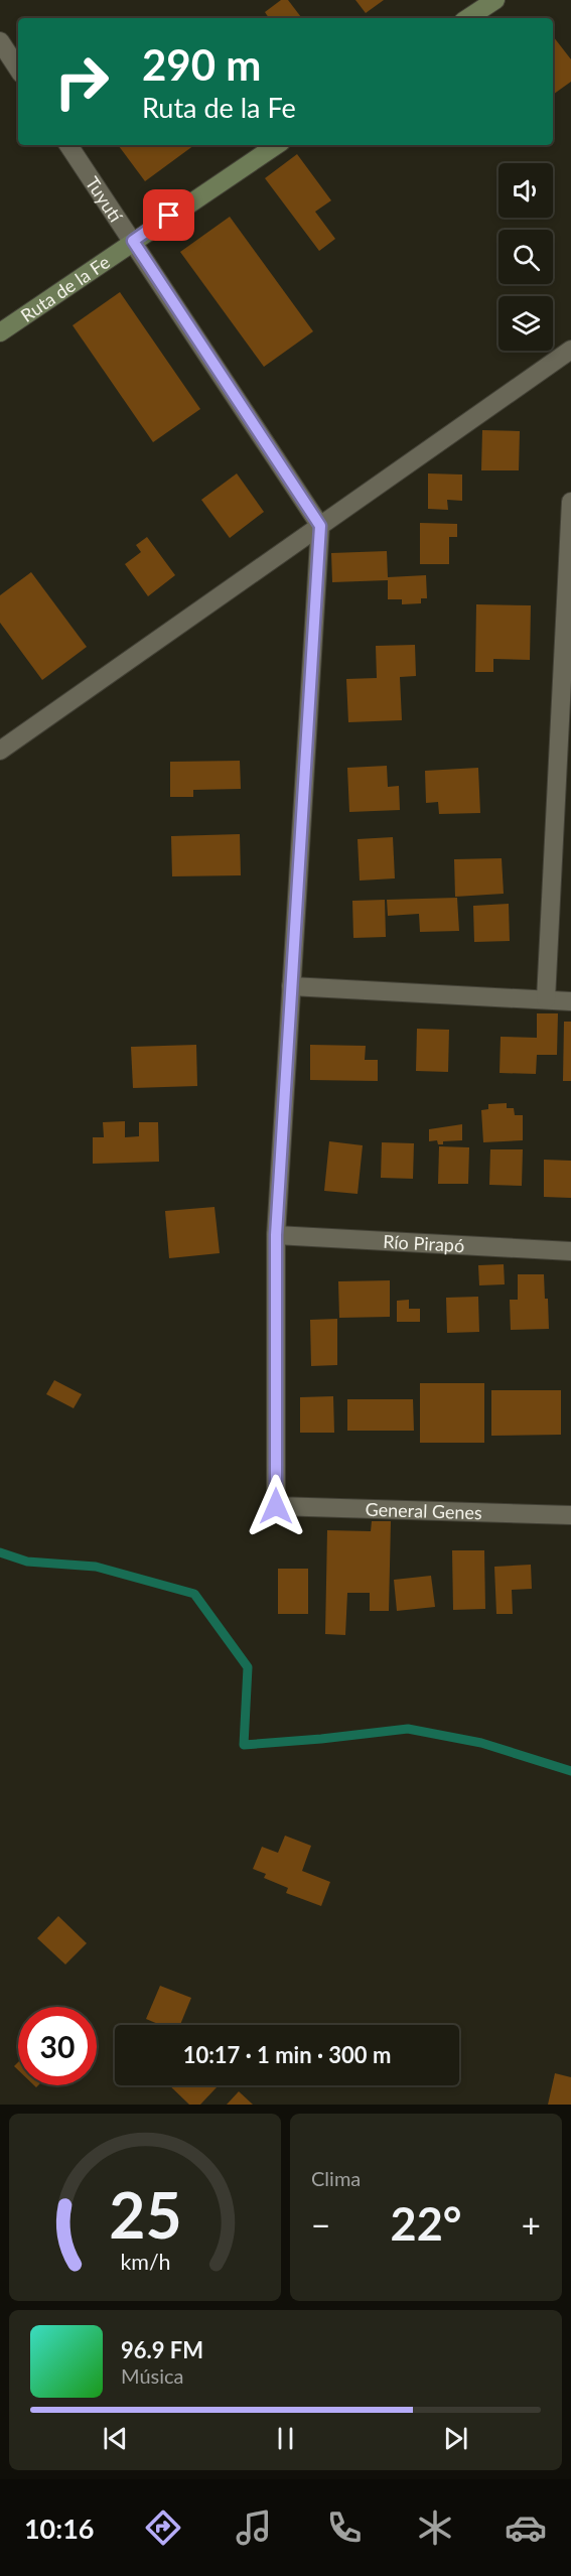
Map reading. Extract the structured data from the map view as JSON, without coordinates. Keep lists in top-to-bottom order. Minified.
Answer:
{"streets":{"main road":["Ruta de la Fe"],"street":["Tuyutí","Río Pirapó","General Genes"]},"crossings":[["Tuyutí","Ruta de la Fe"],["Río Pirapó","General Genes"]],"page":{"turn":["290 m","Ruta de la Fe"],"limit":"30","trip":"10:17 · 1 min · 300 m","tile":"Clima","heat":["−","22°","+"],"song":["96.9 FM","Música"],"tabs":"10:16","gauge":["25","km/h"]}}
